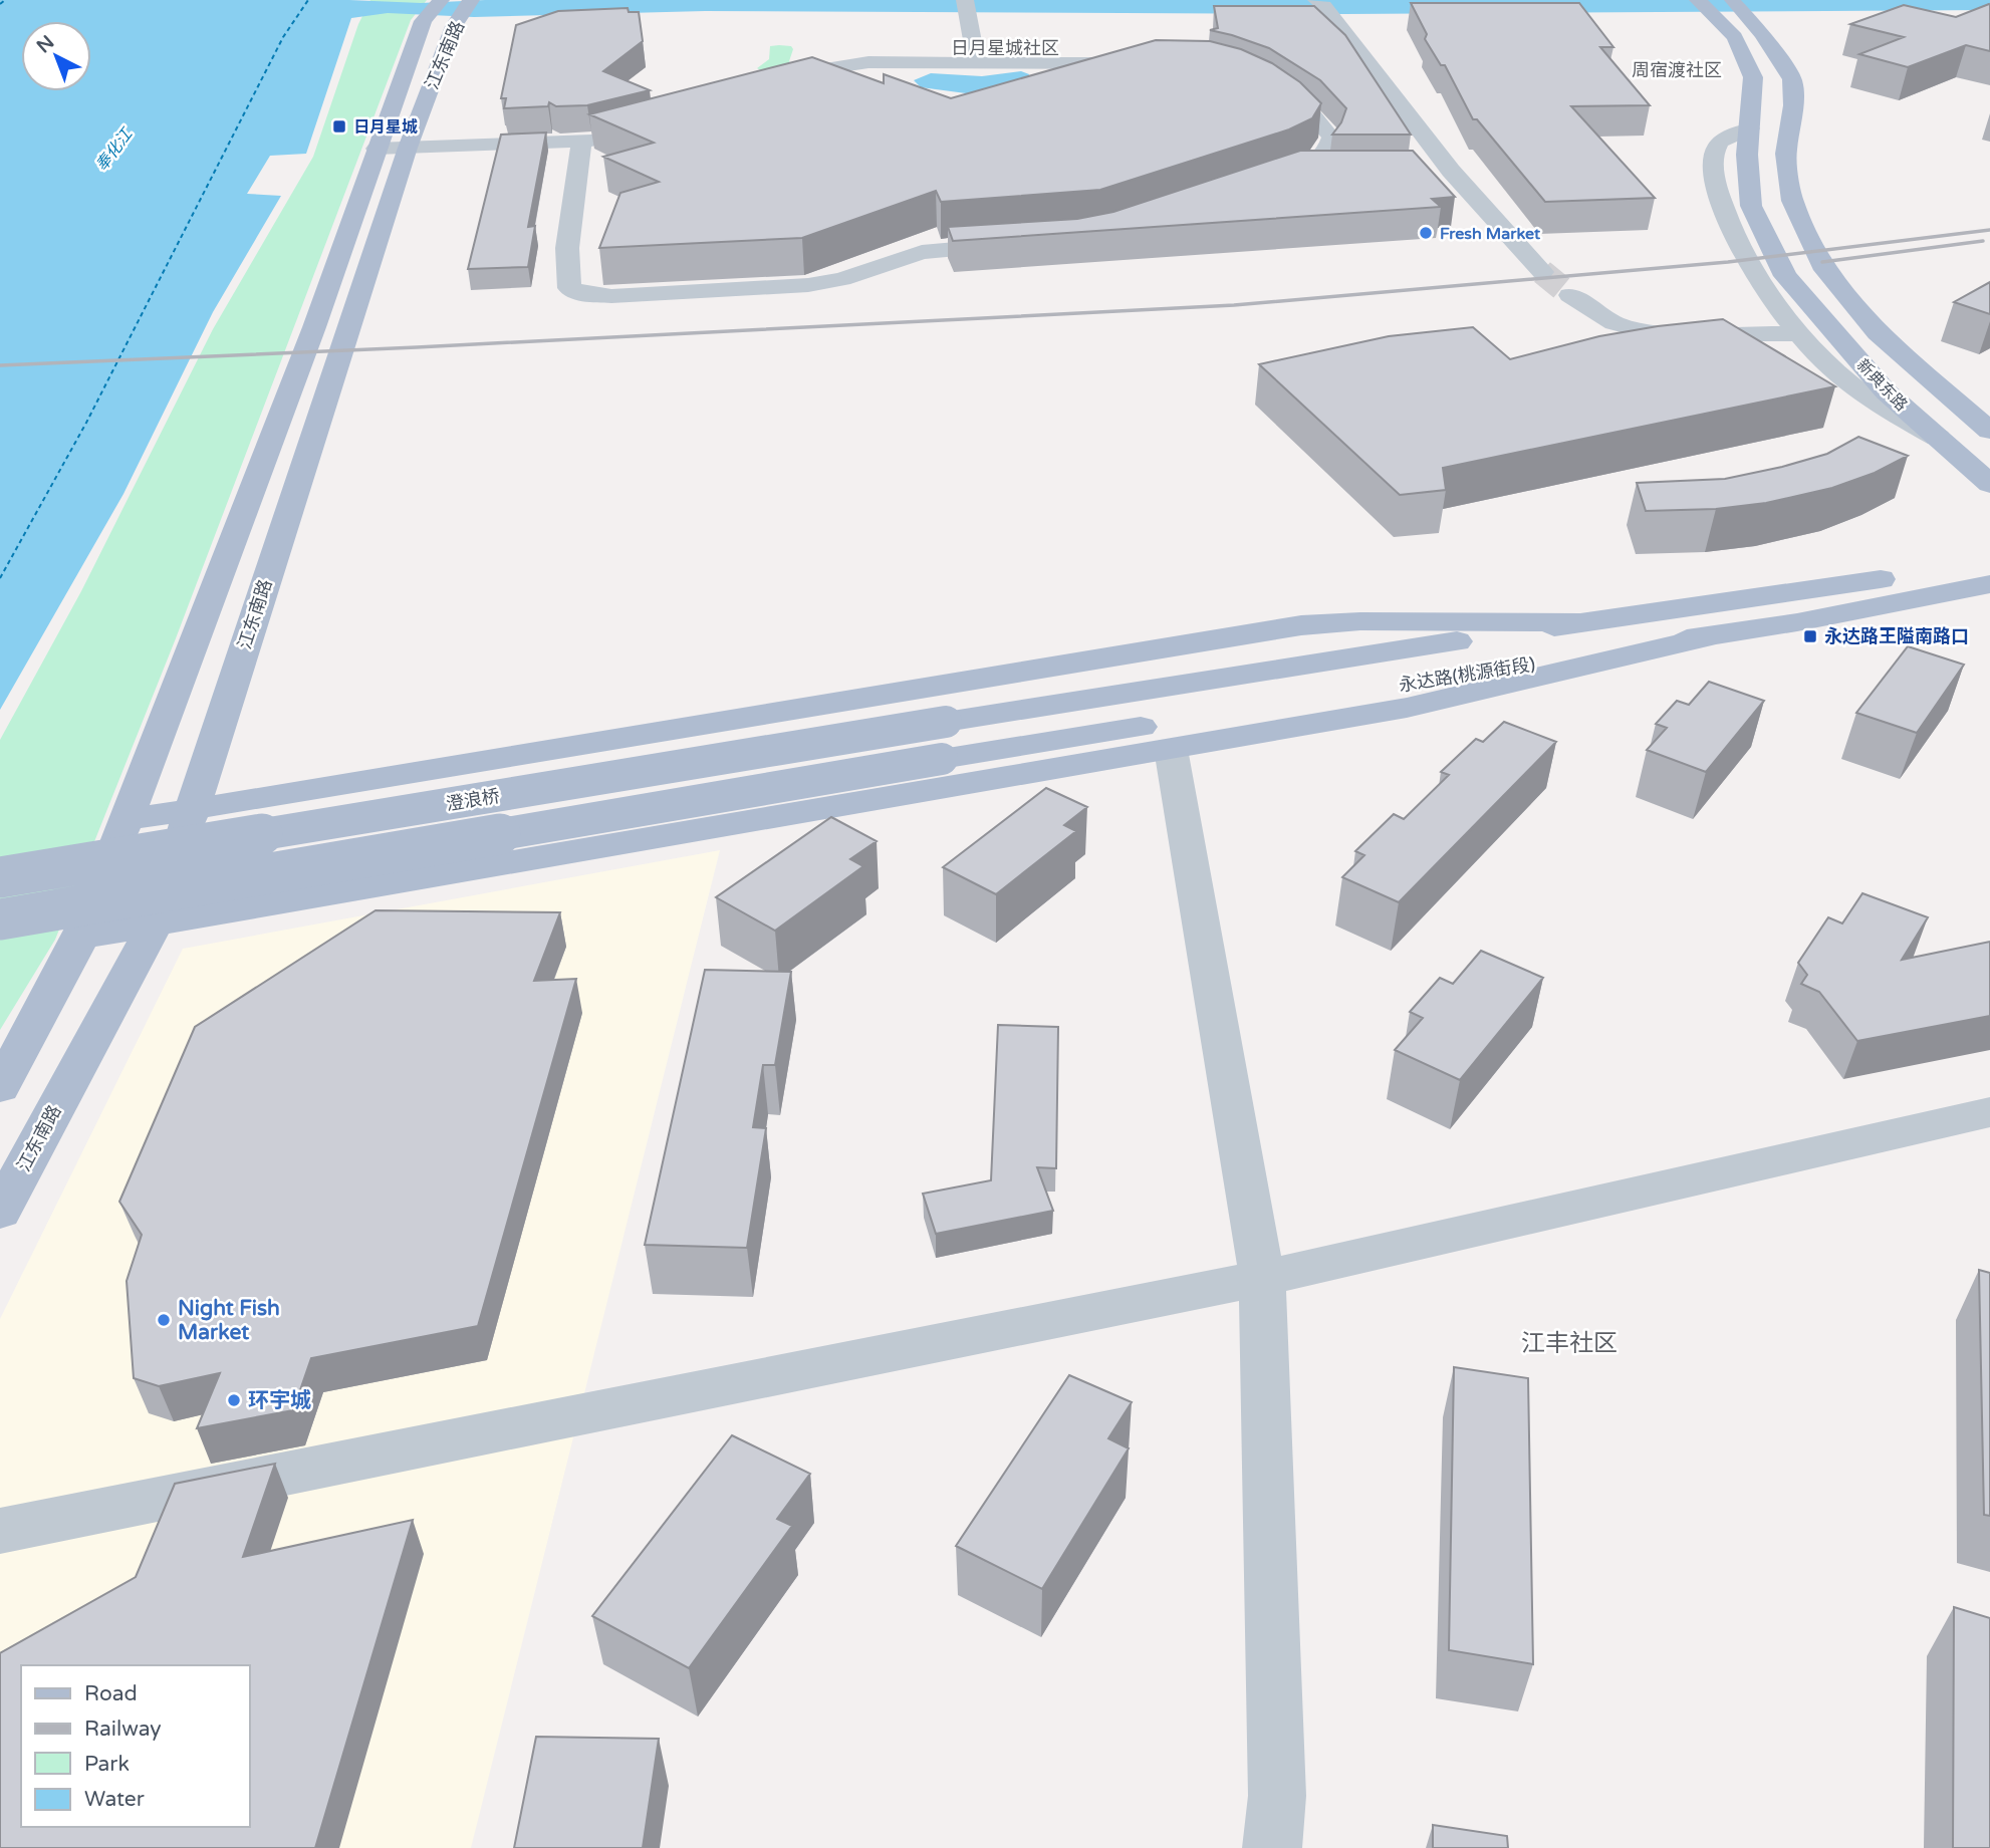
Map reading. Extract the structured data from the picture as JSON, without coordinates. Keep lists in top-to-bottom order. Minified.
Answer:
{"streets":{"main road":["江东南路","新典东路","永达路(桃源街段)","澄浪桥"]},"crossings":[["永达路(桃源街段)","澄浪桥"]],"districts":["日月星城社区","周宿渡社区","江丰社区"],"water":["奉化江"],"places":{"transit":["日月星城","永达路王隘南路口"],"other":["Fresh Market","Night Fish Market","环宇城"]},"legend":["Road","Railway","Park","Water"],"north":"top left"}
